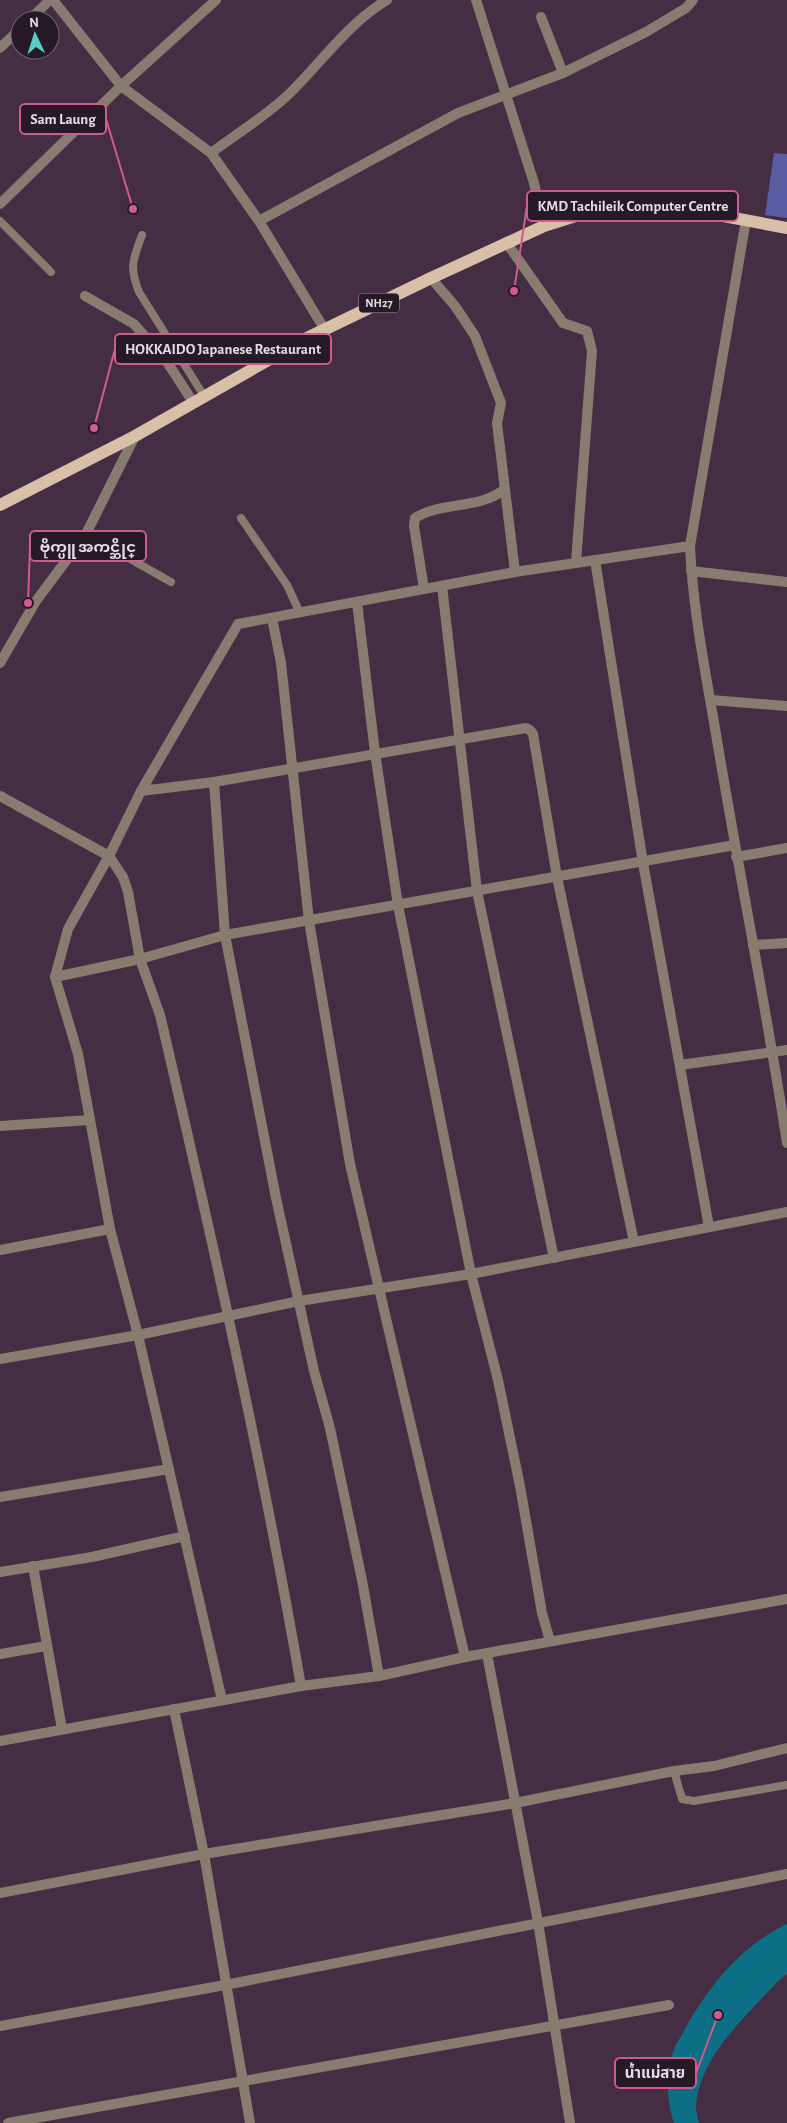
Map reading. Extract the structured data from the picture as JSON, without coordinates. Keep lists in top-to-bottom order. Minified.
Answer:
{"streets":{"main road":["NH27"]},"places":["Sam Laung","KMD Tachileik Computer Centre","HOKKAIDO Japanese Restaurant","ဗိုက္ပူ အကင္ဆိုင္","น้ำแม่สาย"],"north":"top"}
